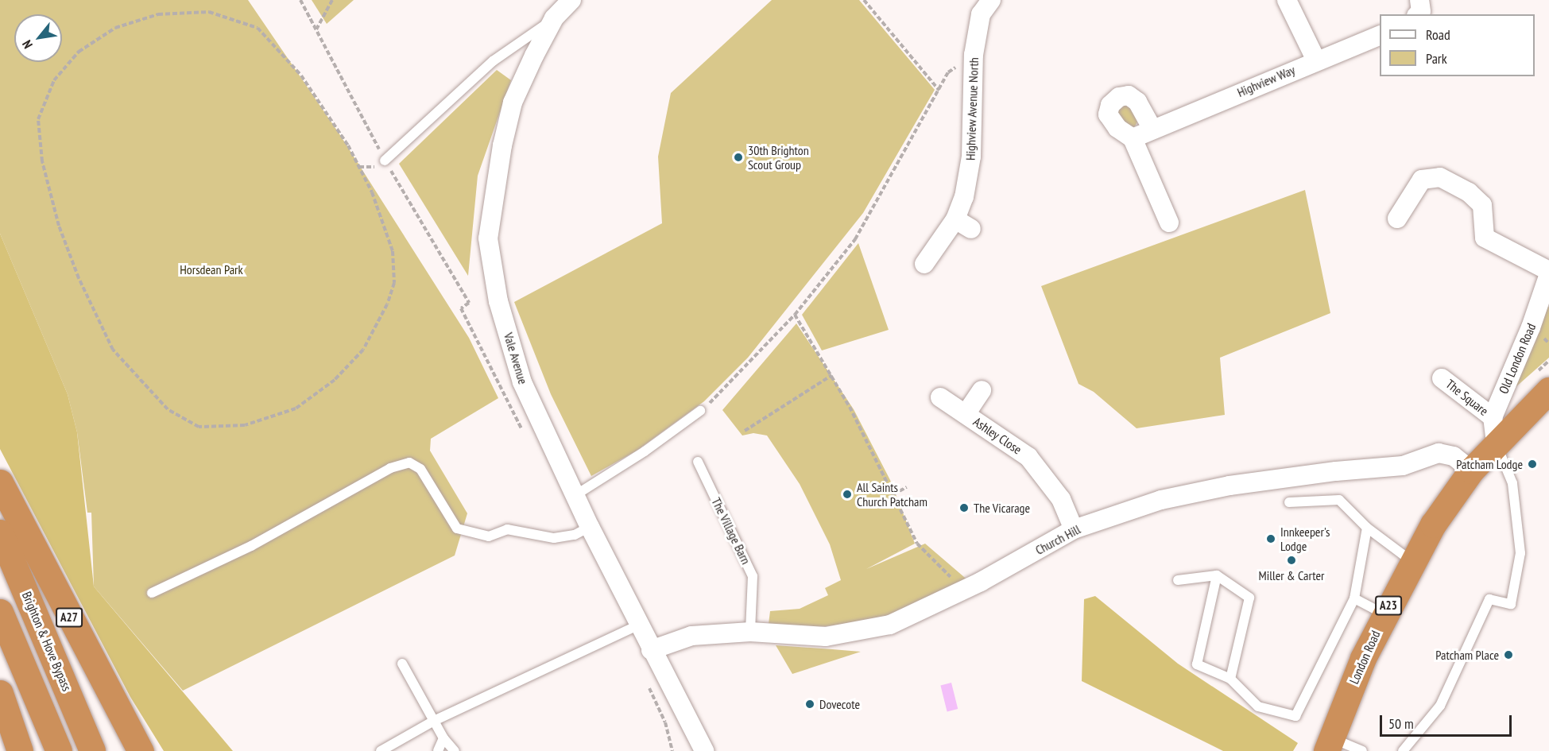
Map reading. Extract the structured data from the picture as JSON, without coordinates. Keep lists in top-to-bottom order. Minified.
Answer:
{"streets":{"highway":["A23","A27","Brighton & Hove Bypass","London Road"],"street":["Highview Way","Highview Avenue North","Vale Avenue","Old London Road","The Square","Ashley Close","Church Hill"],"lane":["The Village Barn"]},"crossings":[["Vale Avenue","Church Hill"],["Old London Road","The Square"],["Ashley Close","Church Hill"],["The Village Barn","Church Hill"],["Church Hill","A23"],["Church Hill","London Road"],["A23","London Road"]],"parks":["Horsdean Park"],"places":["30th Brighton Scout Group","Patcham Lodge","All Saints Church Patcham","The Vicarage","Innkeeper's Lodge","Miller & Carter","Patcham Place","Dovecote"],"legend":["Road","Park"],"scale_bar":"50 m","north":"bottom left"}
